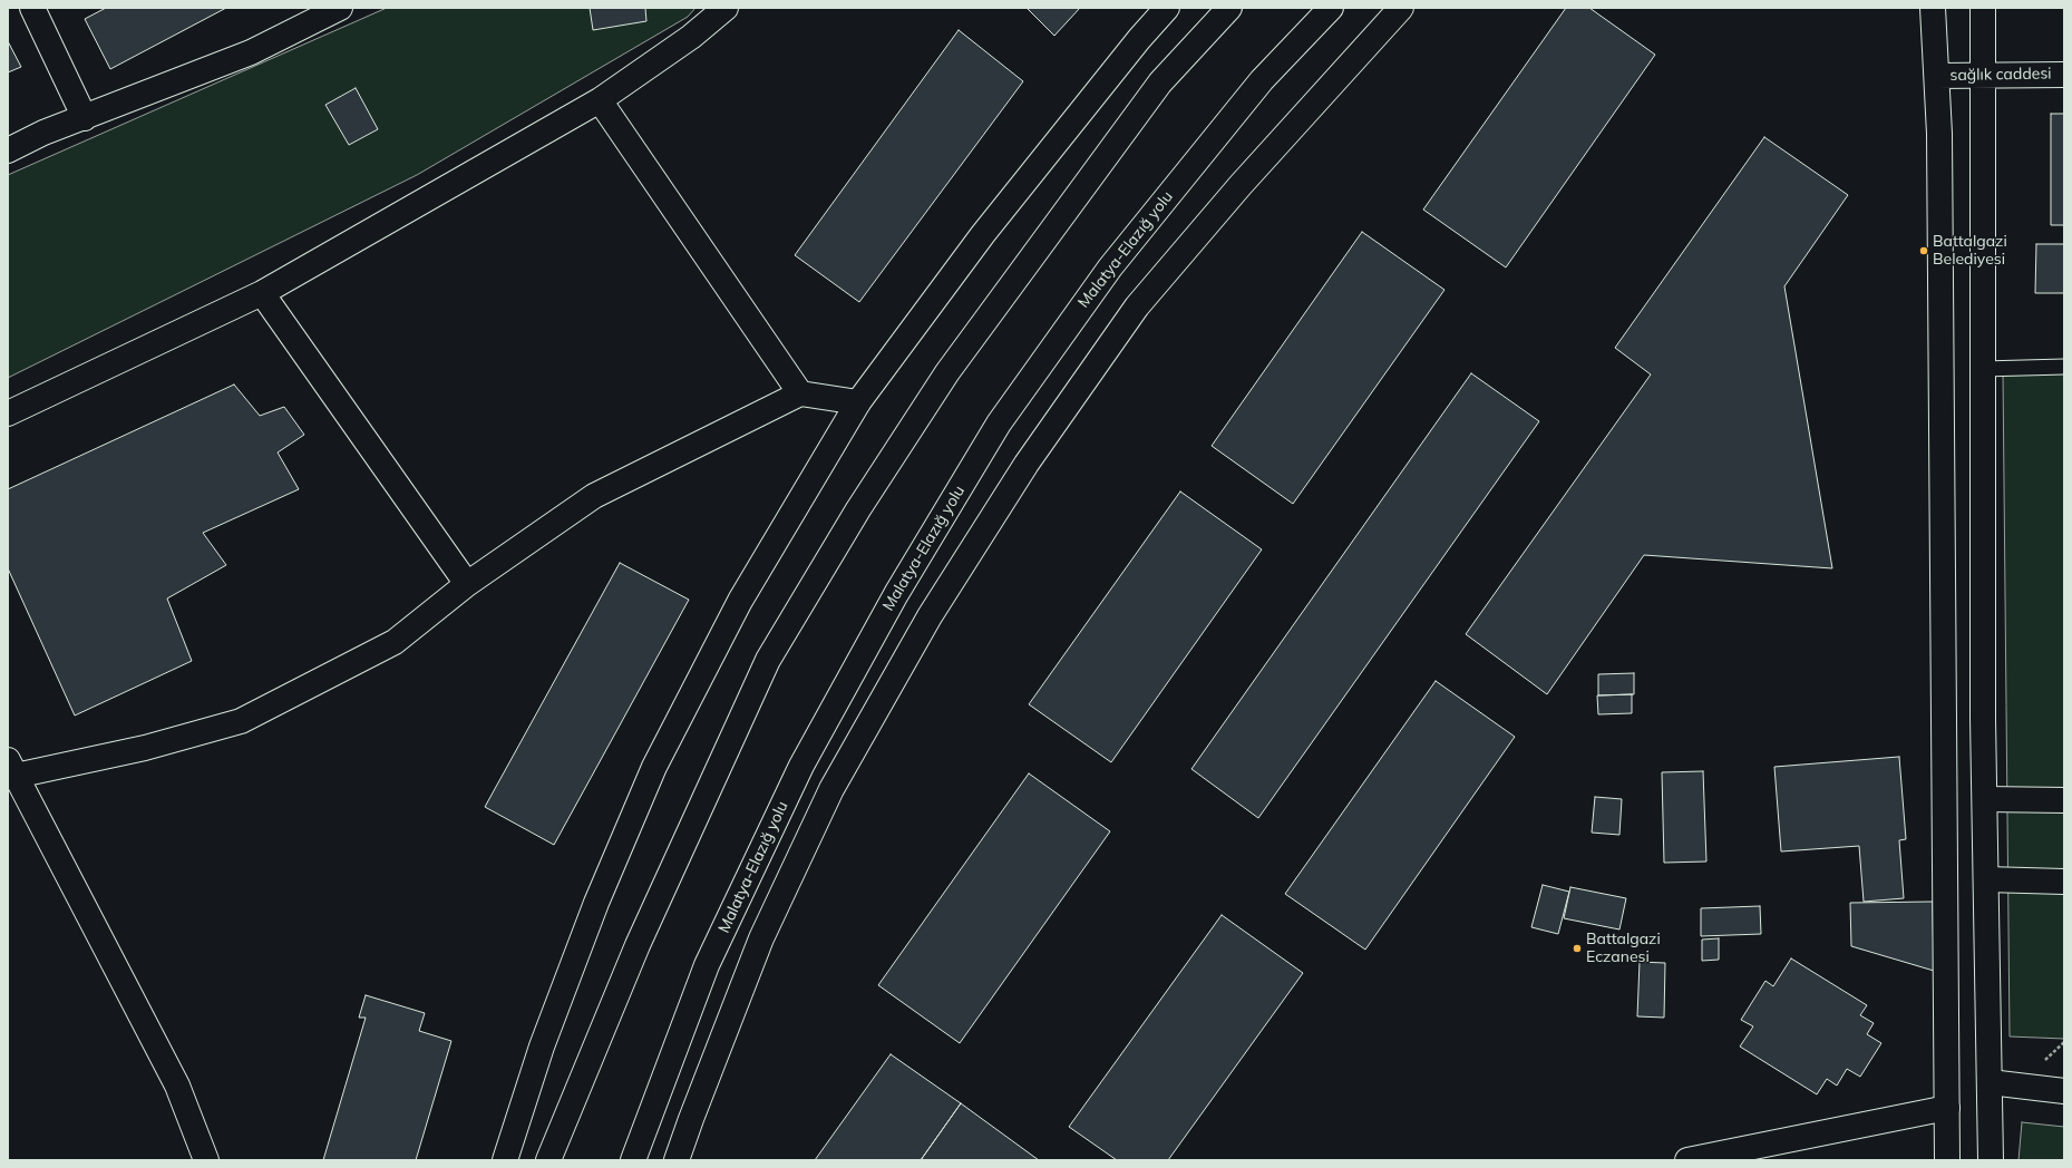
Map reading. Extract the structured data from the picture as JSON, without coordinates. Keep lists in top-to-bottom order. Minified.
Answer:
{"streets":{"main road":["sağlık caddesi","Malatya-Elazığ yolu"]},"places":["Battalgazi Belediyesi","Battalgazi Eczanesi"]}
